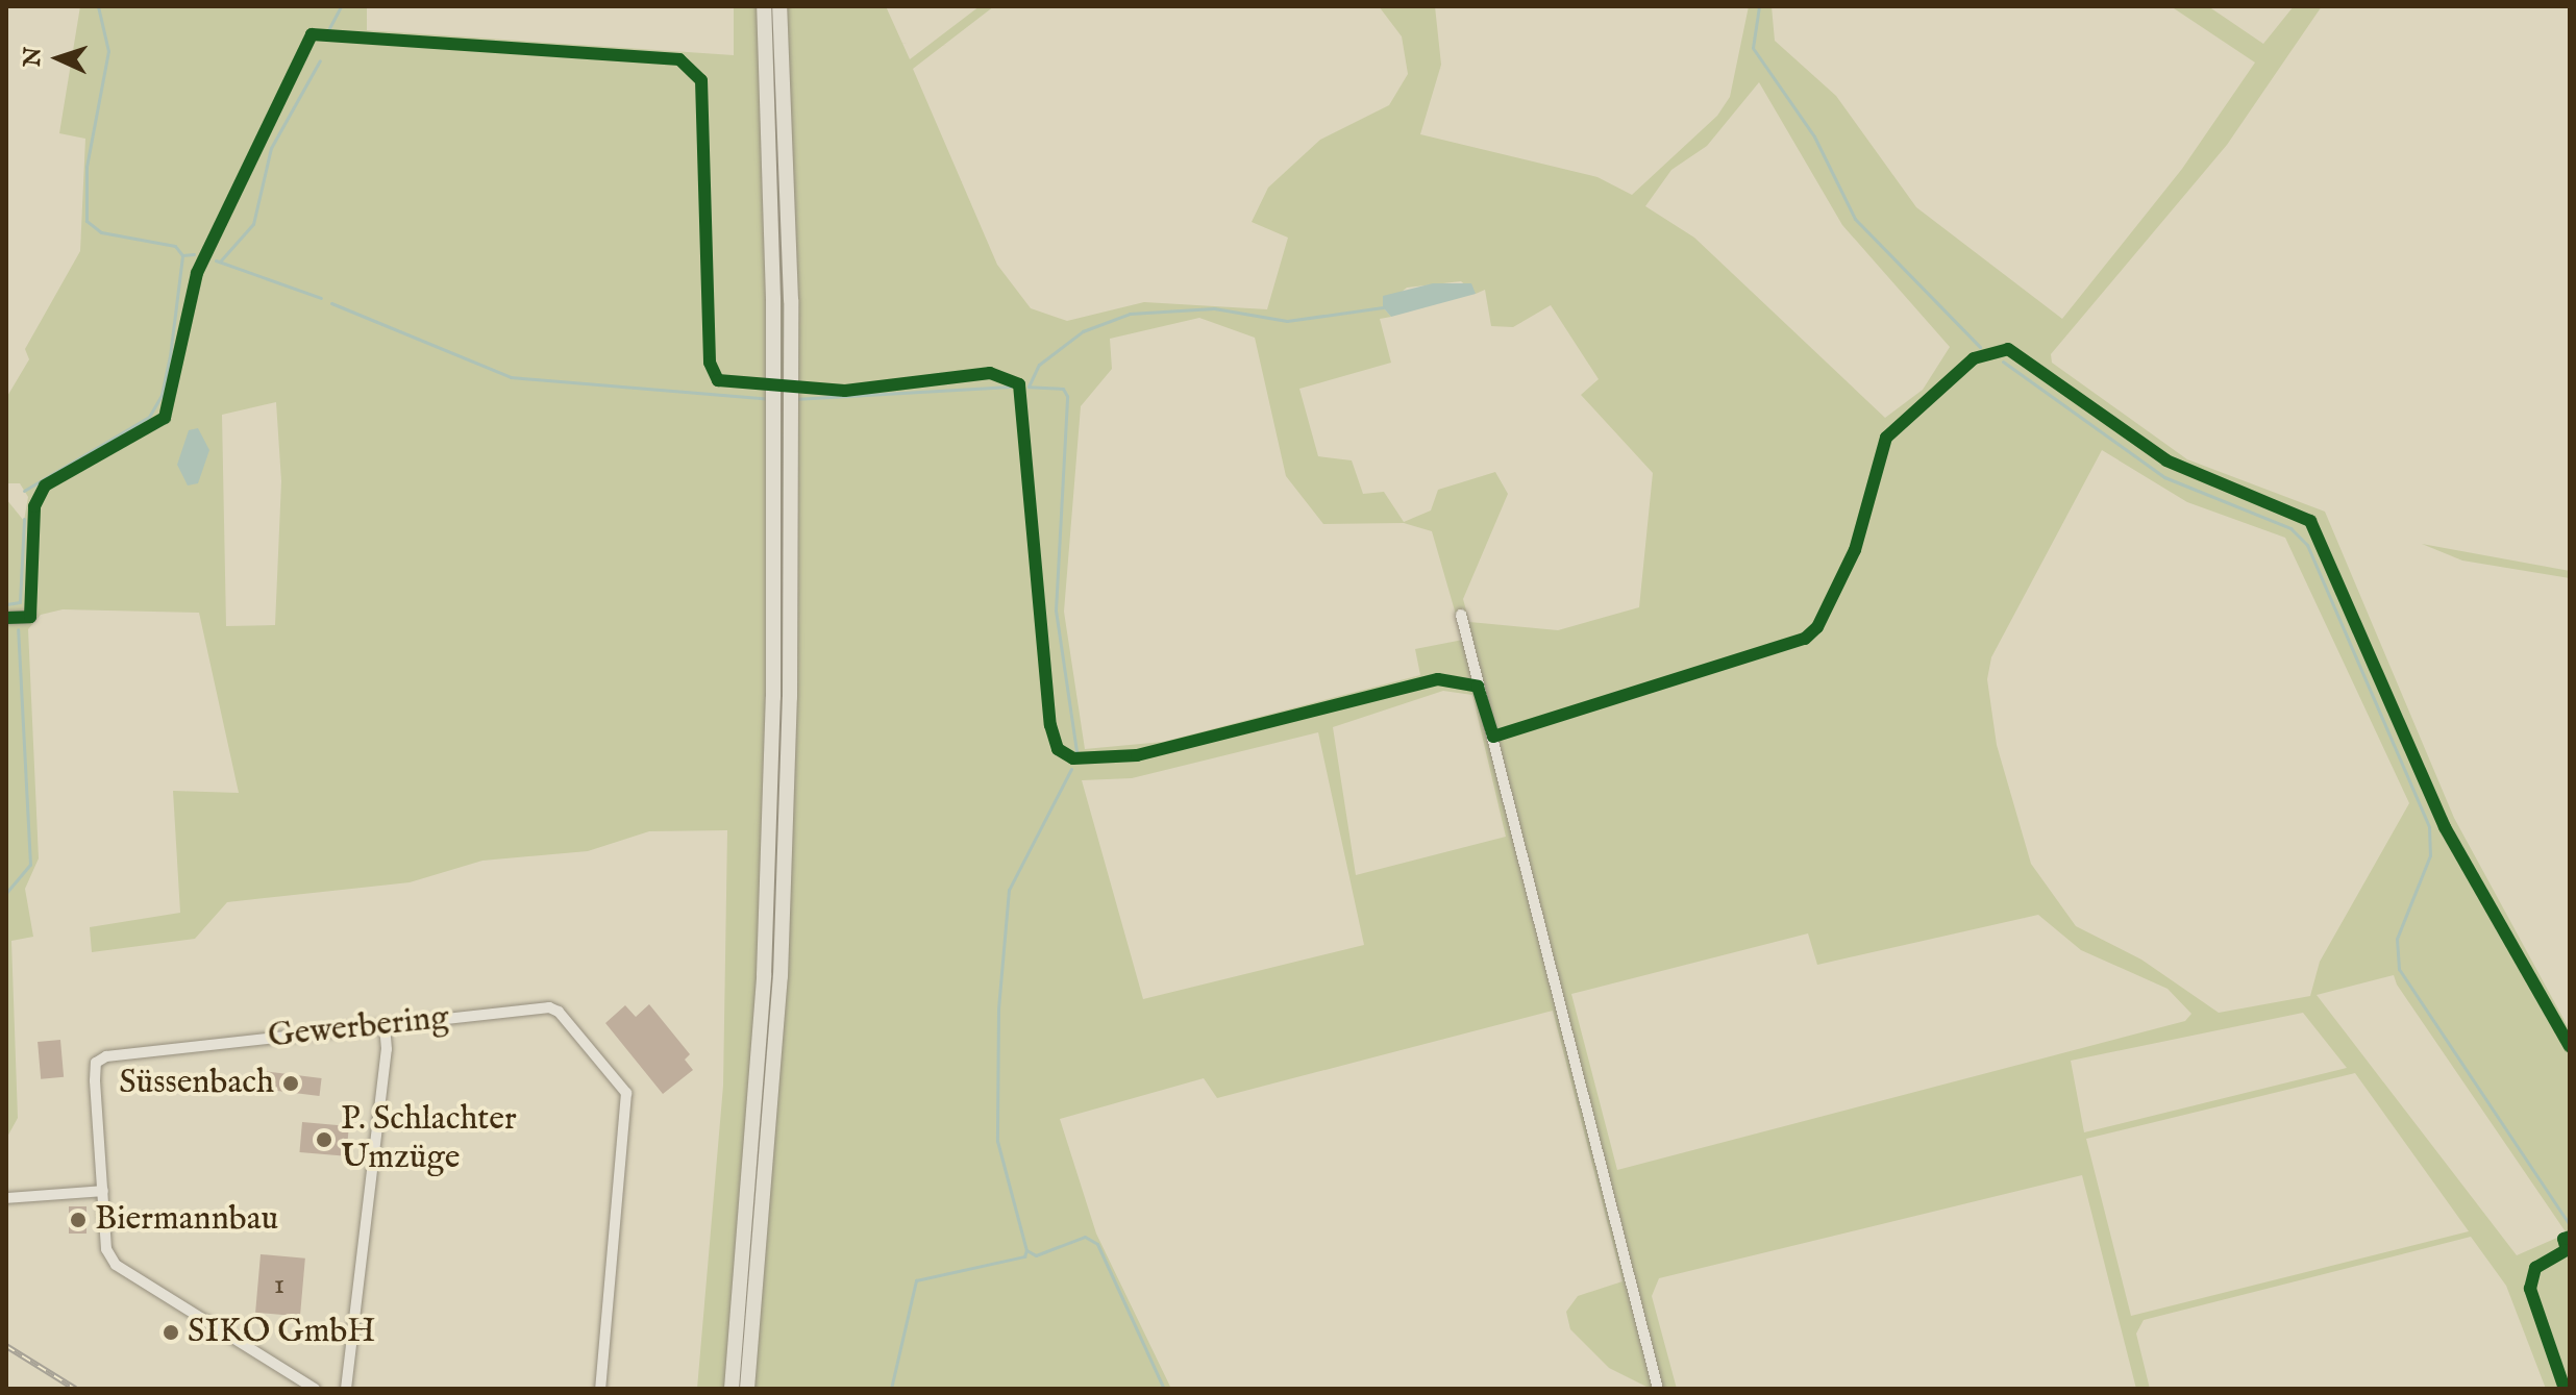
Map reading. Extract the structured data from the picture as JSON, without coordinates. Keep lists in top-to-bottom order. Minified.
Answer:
{"streets":{"street":["Gewerbering"]},"places":["Süssenbach","P. Schlachter Umzüge","Biermannbau","SIKO GmbH"],"house_numbers":["1"],"north":"left"}
